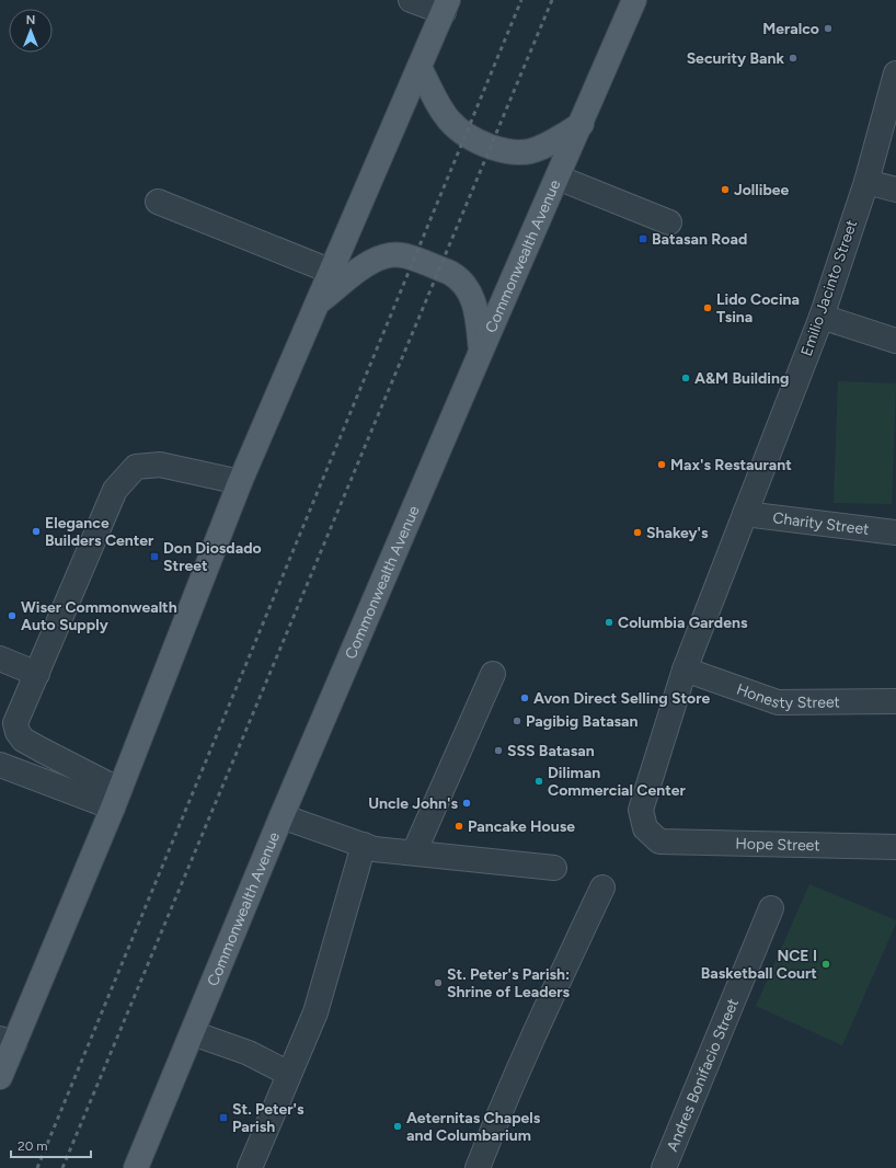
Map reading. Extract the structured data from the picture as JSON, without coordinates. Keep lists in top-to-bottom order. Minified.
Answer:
{"streets":{"main road":["Commonwealth Avenue"],"street":["Emilio Jacinto Street","Charity Street","Honesty Street","Hope Street","Andres Bonifacio Street"]},"crossings":[["Emilio Jacinto Street","Charity Street"],["Emilio Jacinto Street","Honesty Street"],["Emilio Jacinto Street","Hope Street"]],"places":{"other":["Meralco","Security Bank","Jollibee","Lido Cocina Tsina","A&M Building","Max's Restaurant","Elegance Builders Center","Shakey's","Wiser Commonwealth Auto Supply","Columbia Gardens","Avon Direct Selling Store","Pagibig Batasan","SSS Batasan","Diliman Commercial Center","Uncle John's","Pancake House","NCE I Basketball Court","St. Peter's Parish: Shrine of Leaders","Aeternitas Chapels and Columbarium"],"transit":["Batasan Road","Don Diosdado Street","St. Peter's Parish"]},"scale_bar":"20 m","north":"top"}
